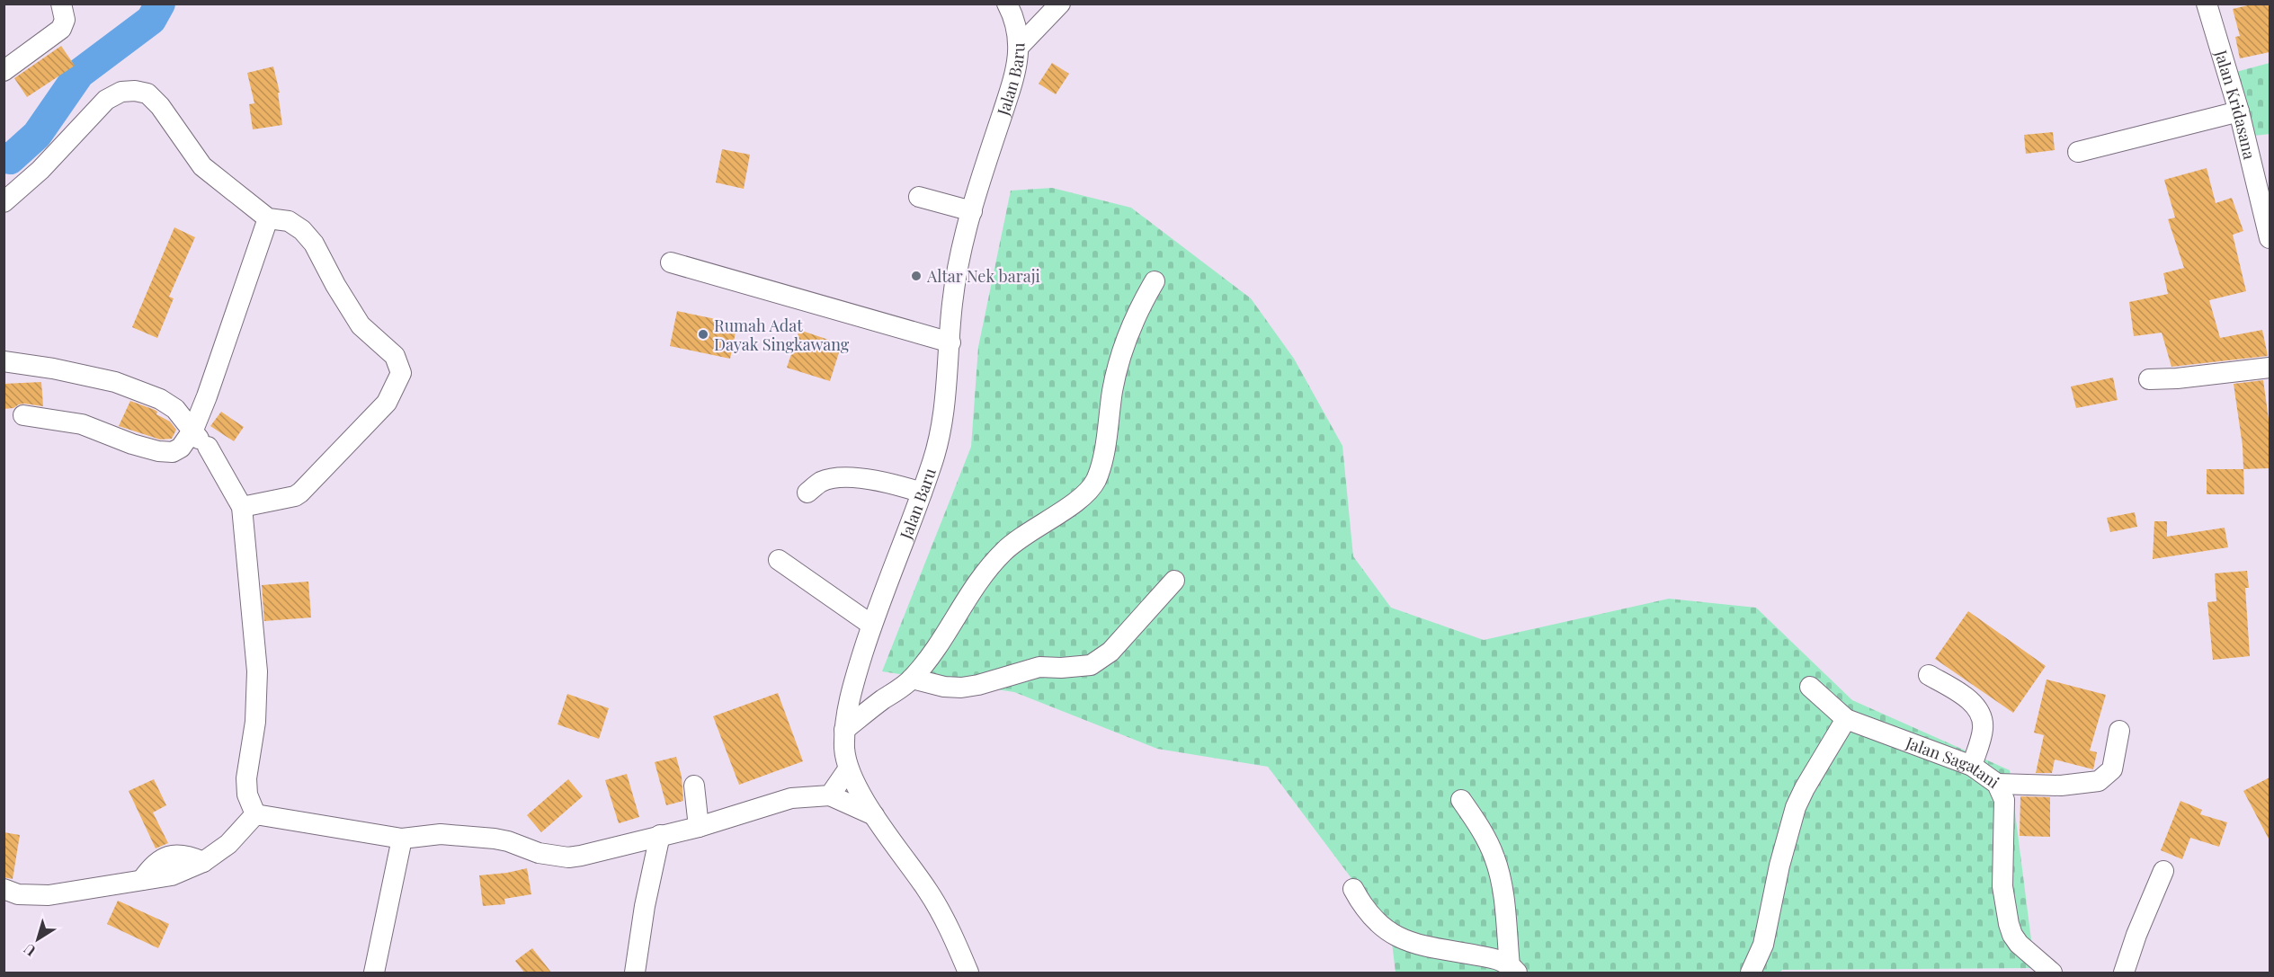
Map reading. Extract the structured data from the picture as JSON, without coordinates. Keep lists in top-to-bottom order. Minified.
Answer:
{"streets":{"street":["Jalan Baru","Jalan Kridasana","Jalan Sagatani"]},"places":["Altar Nek baraji","Rumah Adat Dayak Singkawang"],"north":"bottom left"}
